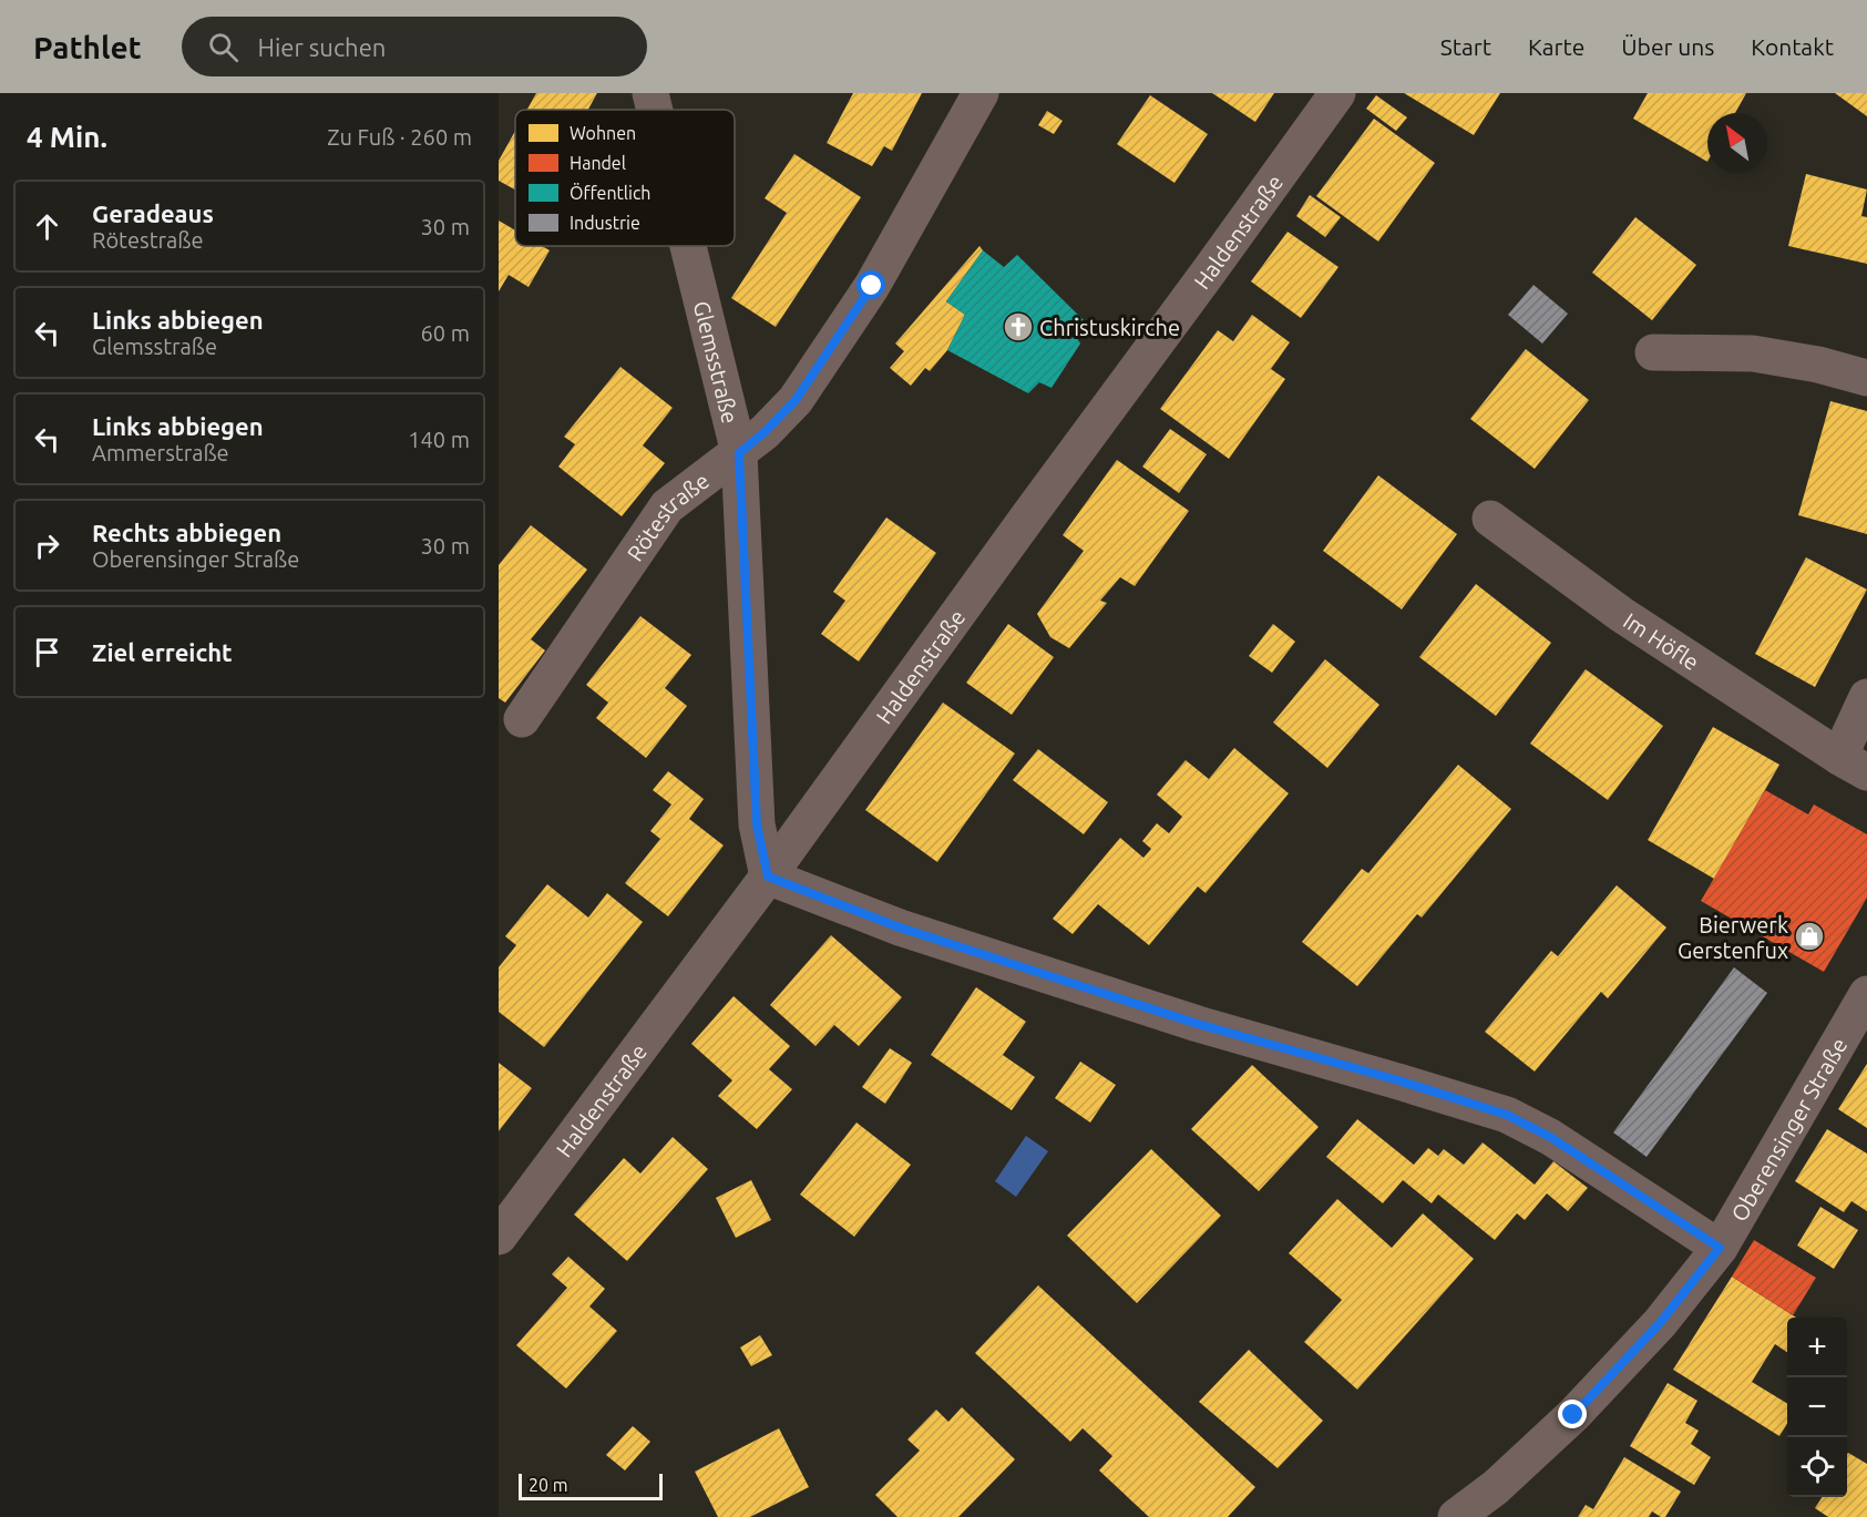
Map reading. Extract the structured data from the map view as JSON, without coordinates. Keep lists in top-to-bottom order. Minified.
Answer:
{"streets":{"street":["Haldenstraße","Glemsstraße","Rötestraße","Im Höfle","Oberensinger Straße"]},"crossings":[["Haldenstraße","Glemsstraße"],["Glemsstraße","Rötestraße"]],"places":{"church":["Christuskirche"],"shop":["Bierwerk Gerstenfux"]},"legend":["Wohnen","Handel","Öffentlich","Industrie"],"scale_bar":"20 m","north":"top left","page":{"header":"Pathlet","search":"Hier suchen","nav":["Start","Karte","Über uns","Kontakt"],"heading":["4 Min.","Zu Fuß · 260 m"],"list":[["Geradeaus","Rötestraße","30 m"],["Links abbiegen","Glemsstraße","60 m"],["Links abbiegen","Ammerstraße","140 m"],["Rechts abbiegen","Oberensinger Straße","30 m"],"Ziel erreicht"],"map_buttons":["+","−"],"scale":"20 m"}}
